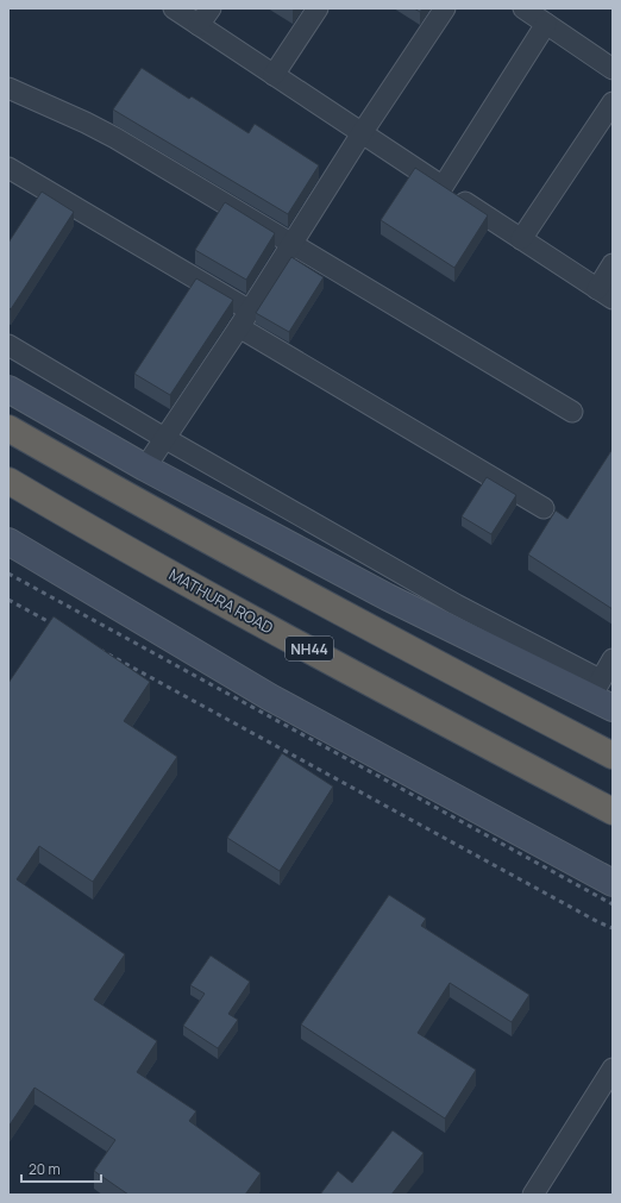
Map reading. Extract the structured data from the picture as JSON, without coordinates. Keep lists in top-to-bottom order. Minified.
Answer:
{"streets":{"highway":["MATHURA ROAD","NH44"]},"scale_bar":"20 m"}
